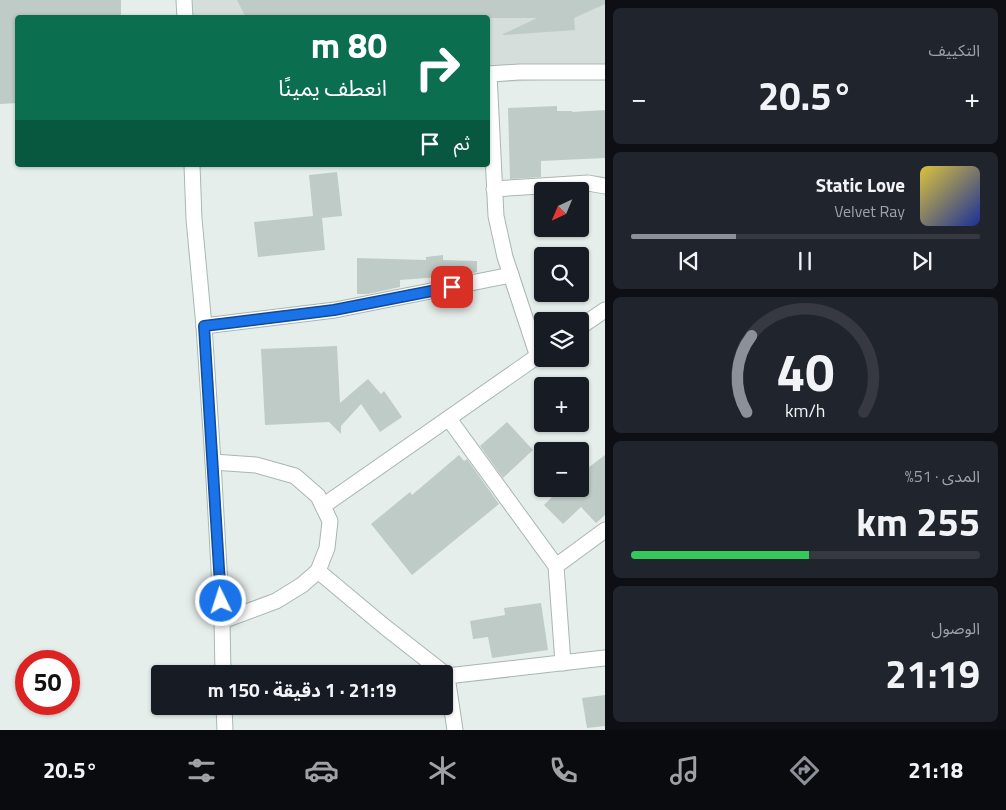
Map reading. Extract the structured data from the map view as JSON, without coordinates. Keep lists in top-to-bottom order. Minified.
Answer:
{"north":"bottom left","page":{"tile":["التكييف",["المدى · 51%","255 km"],["الوصول","21:19"]],"turn":["80 m","انعطف يمينًا"],"heat":["−","20.5°","+"],"then":"ثم","song":["Static Love","Velvet Ray"],"map_buttons":["+","−"],"limit":"50","trip":"21:19 · 1 دقيقة · 150 m","tabs":["21:18","20.5°"],"gauge":["40","km/h"]}}
